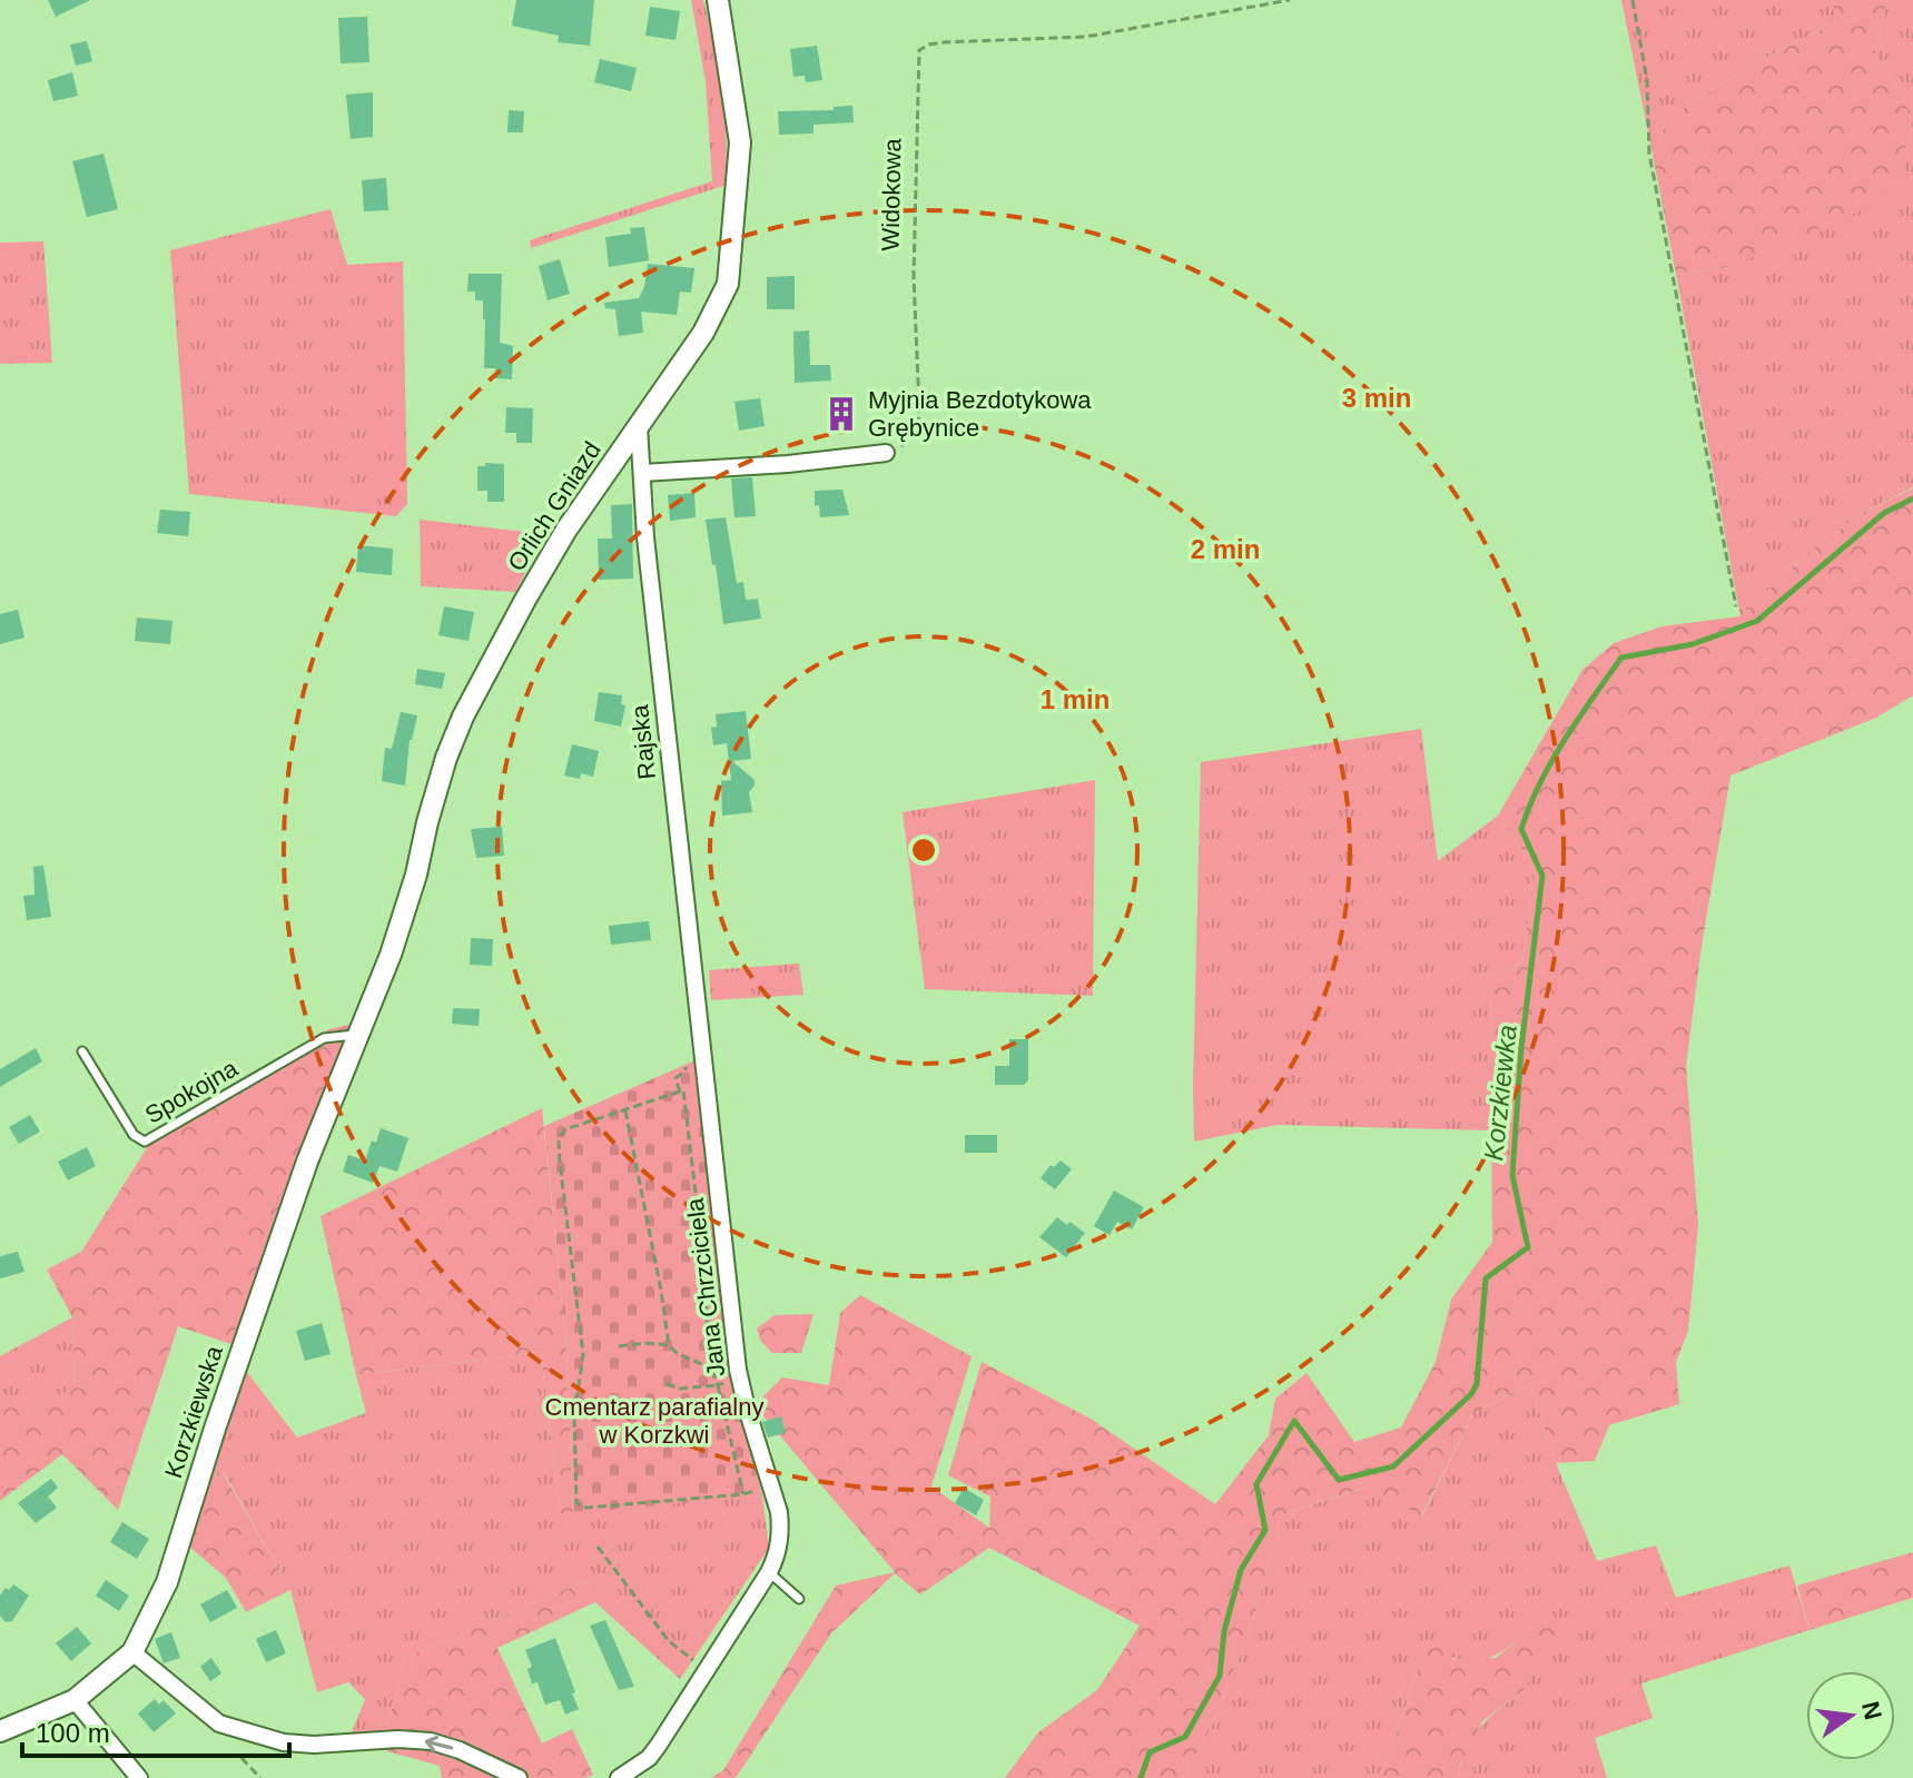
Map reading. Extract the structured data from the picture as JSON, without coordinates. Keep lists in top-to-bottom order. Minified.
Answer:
{"streets":{"street":["Orlich Gniazd","Rajska","Jana Chrzciciela","Korzkiewska"],"lane":["Spokojna"],"path":["Widokowa"]},"crossings":[["Orlich Gniazd","Rajska"],["Orlich Gniazd","Spokojna"],["Orlich Gniazd","Korzkiewska"],["Rajska","Jana Chrzciciela"],["Spokojna","Korzkiewska"]],"water":["Korzkiewka"],"parks":["Cmentarz parafialny w Korzkwi"],"places":{"building":["Myjnia Bezdotykowa Grębynice"]},"scale_bar":"100 m","north":"right","rings":["3 min","2 min","1 min"]}
